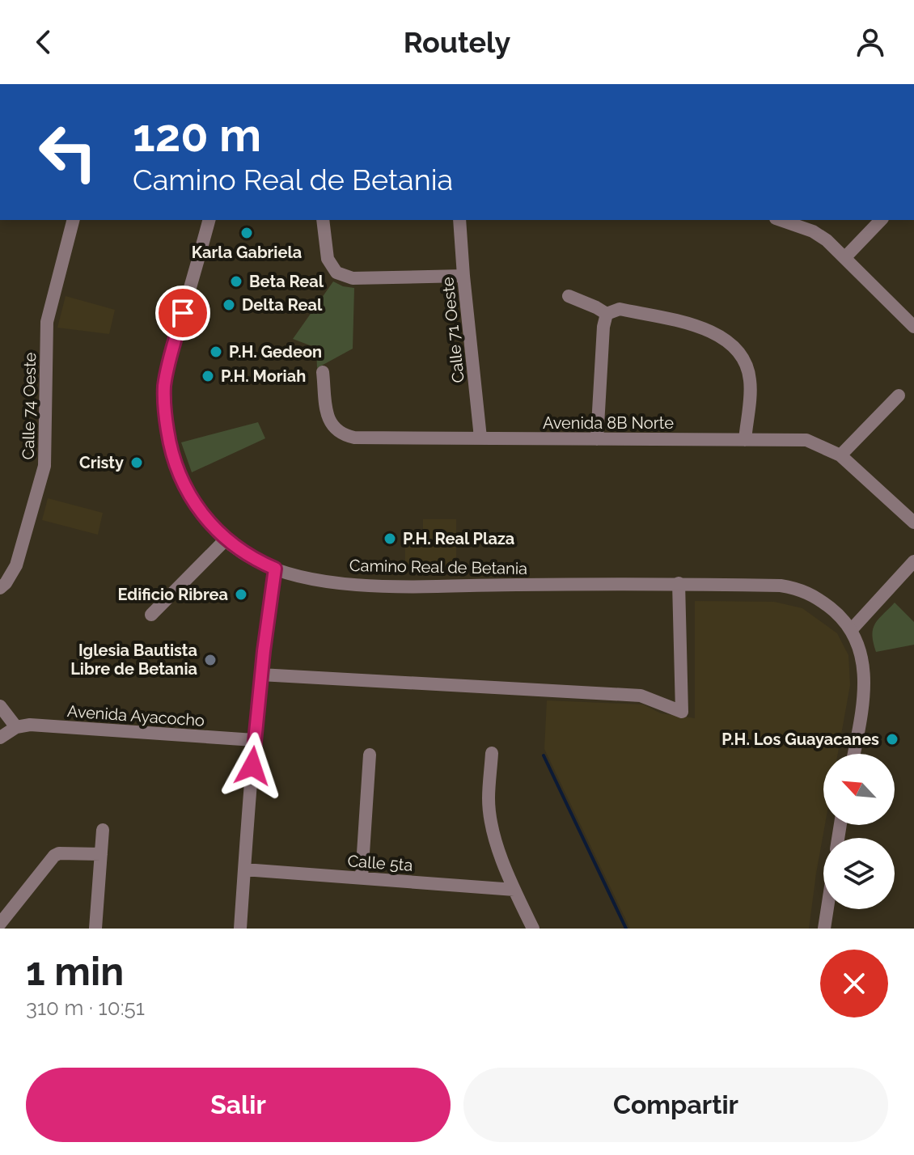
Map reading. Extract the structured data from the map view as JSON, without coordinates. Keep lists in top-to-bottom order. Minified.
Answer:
{"streets":{"street":["Calle 71 Oeste","Calle 74 Oeste","Avenida 8B Norte","Camino Real de Betania","Avenida Ayacocho","Calle 5ta"]},"crossings":[["Calle 71 Oeste","Avenida 8B Norte"]],"places":["Karla Gabriela","Beta Real","Delta Real","P.H. Gedeon","P.H. Moriah","Cristy","P.H. Real Plaza","Edificio Ribrea","Iglesia Bautista Libre de Betania","P.H. Los Guayacanes"],"north":"top left","page":{"header":"Routely","turn":["120 m","Camino Real de Betania"],"heading":["1 min","310 m · 10:51"],"buttons":["Salir","Compartir"]}}
